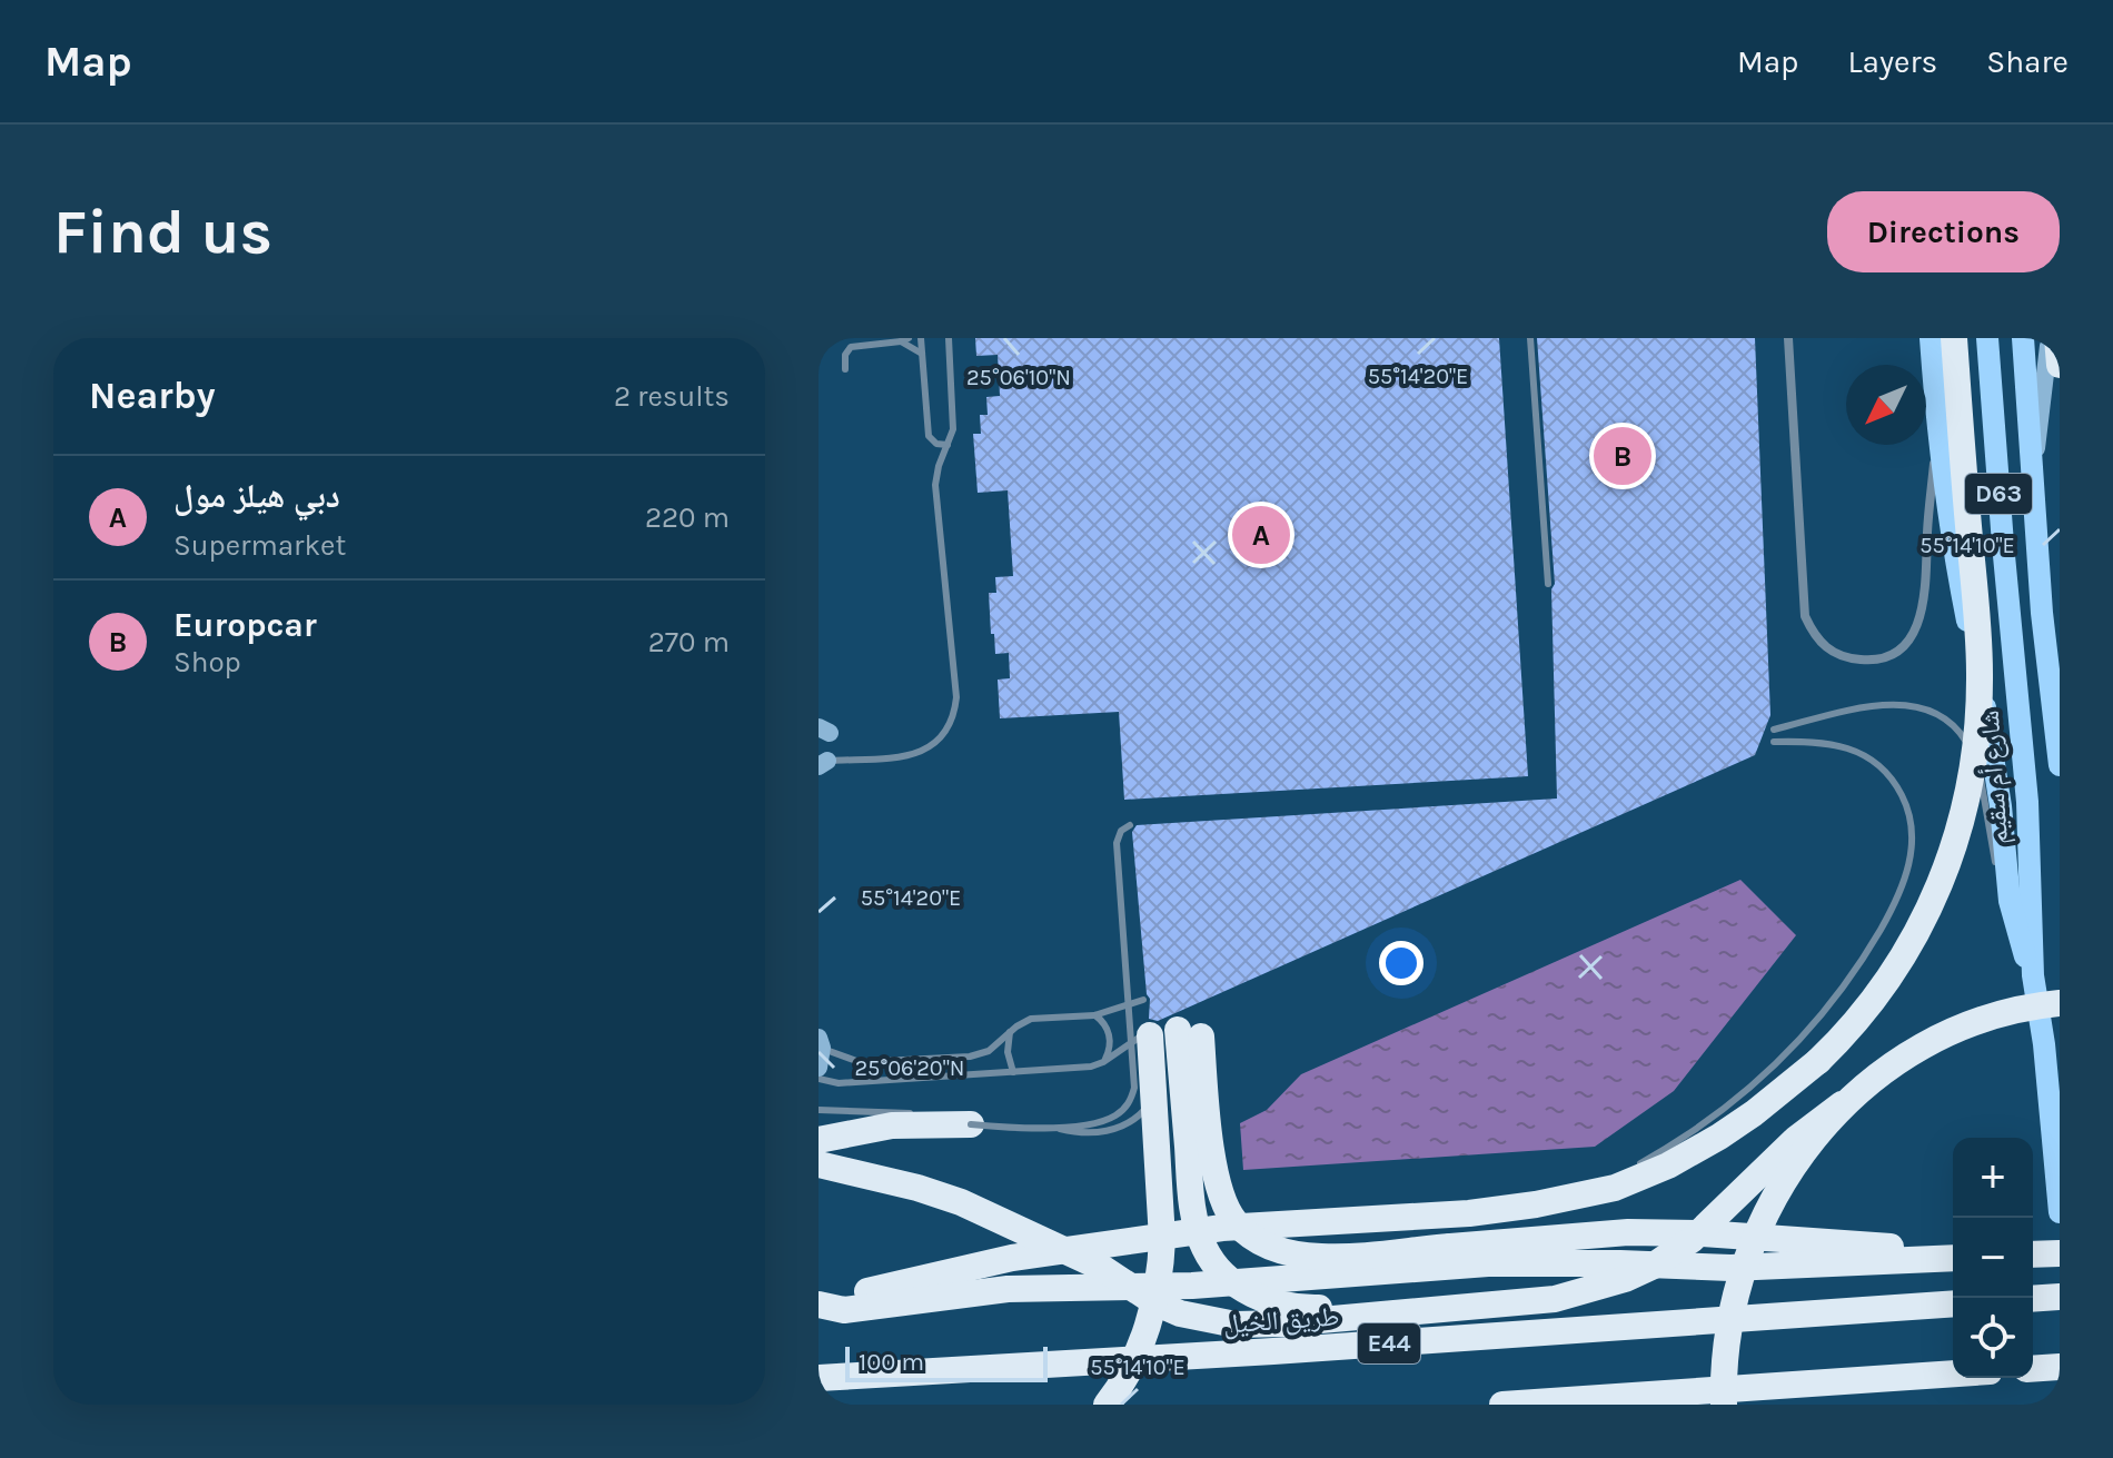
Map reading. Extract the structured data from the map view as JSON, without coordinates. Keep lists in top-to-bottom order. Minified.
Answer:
{"streets":{"highway":["طريق الخيل","E44"],"main road":["D63","شارع أم سقيم"]},"scale_bar":"100 m","north":"bottom left","page":{"header":"Map","nav":["Map","Layers","Share"],"buttons":"Directions","title":"Find us","heading":["Nearby","2 results"],"pins":["B","A"],"list":[{"mark":"A","name":"دبي هيلز مول","note":"Supermarket","value":"220 m"},{"mark":"B","name":"Europcar","note":"Shop","value":"270 m"}],"map_buttons":["+","−"],"scale":"100 m"},"coordinates":["55°14'20\"E","25°06'10\"N","55°14'10\"E","25°06'20\"N"]}
